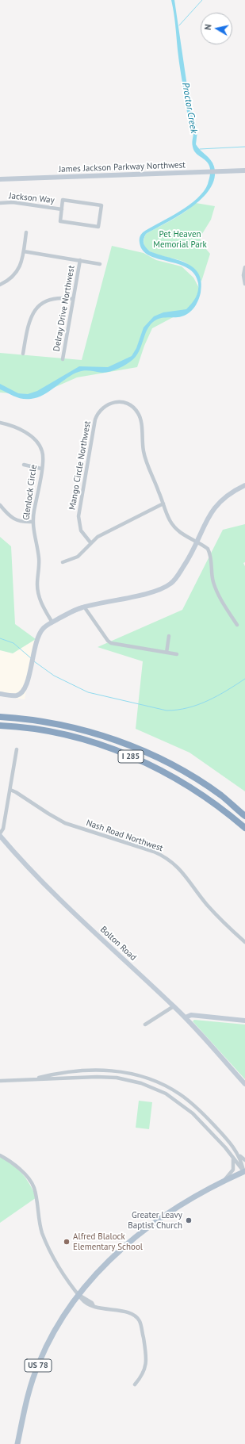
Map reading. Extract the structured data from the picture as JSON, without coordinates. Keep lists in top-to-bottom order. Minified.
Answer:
{"streets":{"highway":["I 285"],"main road":["James Jackson Parkway Northwest","Bolton Road","US 78"],"street":["Jackson Way","Delray Drive Northwest","Mango Circle Northwest","Glenlock Circle","Nash Road Northwest"]},"water":["Proctor Creek"],"parks":["Pet Heaven Memorial Park"],"places":["Greater Leavy Baptist Church","Alfred Blalock Elementary School"],"north":"left"}
